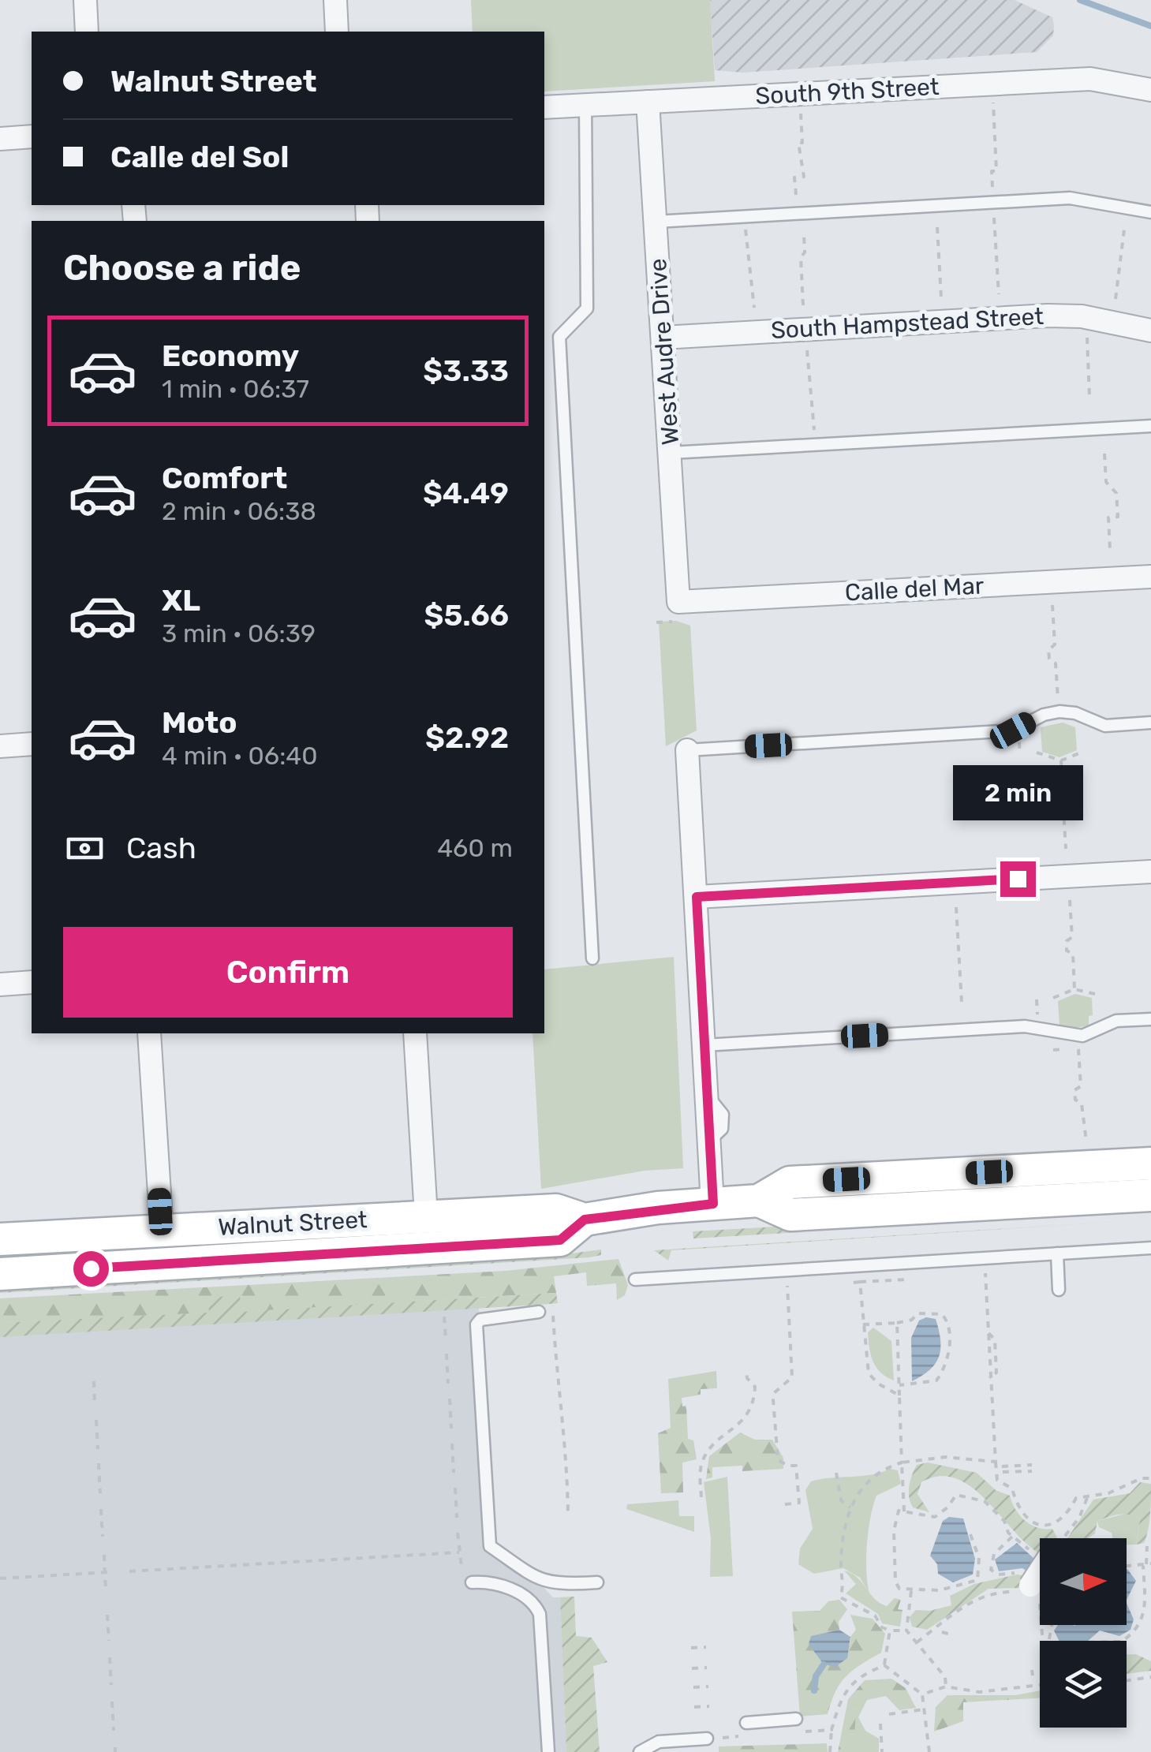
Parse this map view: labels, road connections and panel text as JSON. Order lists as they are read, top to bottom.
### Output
{
  "streets": {
    "street": [
      "South 9th Street",
      "South Hampstead Street",
      "West Audre Drive",
      "Calle del Mar",
      "Walnut Street"
    ]
  },
  "crossings": [
    ["South 9th Street", "West Audre Drive"],
    ["South Hampstead Street", "West Audre Drive"],
    ["West Audre Drive", "Calle del Mar"]
  ],
  "north": "right",
  "page": {
    "banner": ["Walnut Street", "Calle del Sol"],
    "heading": "Choose a ride",
    "list": [
      {
        "name": "Economy",
        "note": "1 min · 06:37",
        "value": "$3.33"
      },
      {
        "name": "Comfort",
        "note": "2 min · 06:38",
        "value": "$4.49"
      },
      {
        "name": "XL",
        "note": "3 min · 06:39",
        "value": "$5.66"
      },
      {
        "name": "Moto",
        "note": "4 min · 06:40",
        "value": "$2.92"
      }
    ],
    "bubble": "2 min",
    "pay": ["Cash", "460 m"],
    "buttons": "Confirm"
  }
}
